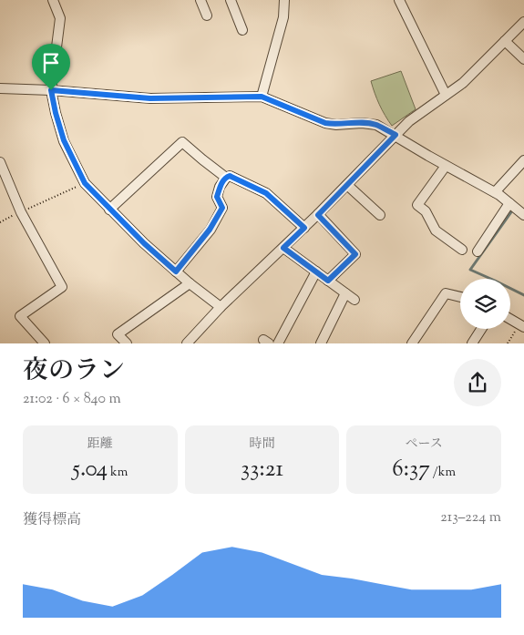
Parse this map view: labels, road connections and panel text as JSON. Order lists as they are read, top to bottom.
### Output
{
  "page": {
    "heading": ["夜のラン", "21:02 · 6 × 840 m"],
    "stats": [
      ["距離", "5.04 km"],
      ["時間", "33:21"],
      ["ペース", "6:37 /km"]
    ],
    "chart": ["獲得標高", "213–224 m"]
  }
}
